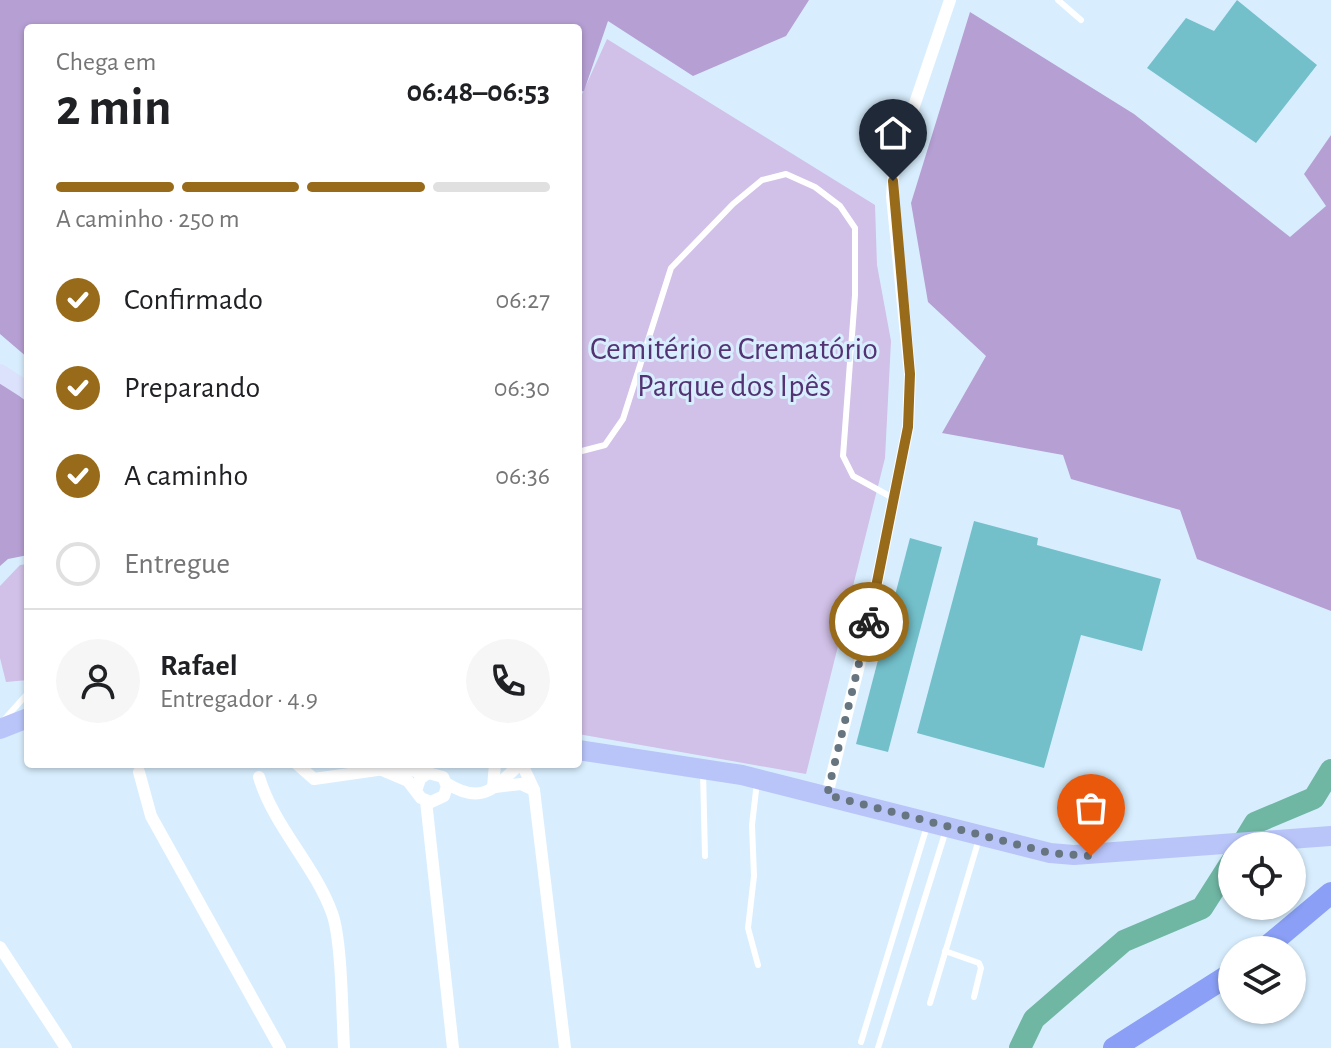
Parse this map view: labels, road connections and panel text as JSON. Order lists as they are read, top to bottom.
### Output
{
  "parks": ["Cemitério e Crematório Parque dos Ipês"],
  "page": {
    "heading": ["2 min", "Chega em", "06:48–06:53"],
    "panel": ["Rafael", "Entregador · 4.9"],
    "bar": "A caminho · 250 m",
    "list": [
      ["Confirmado", "06:27"],
      ["Preparando", "06:30"],
      ["A caminho", "06:36"],
      "Entregue"
    ]
  }
}
